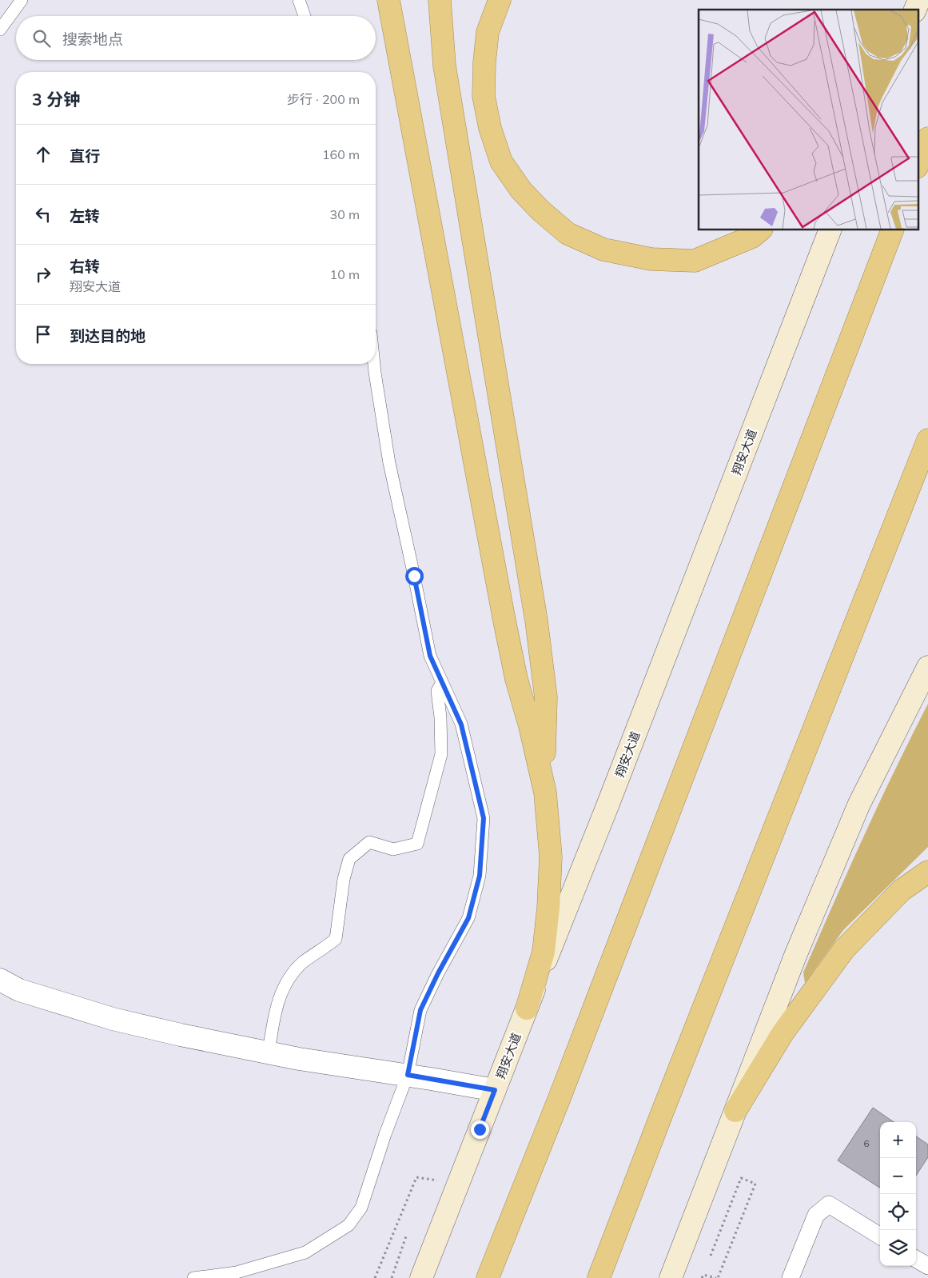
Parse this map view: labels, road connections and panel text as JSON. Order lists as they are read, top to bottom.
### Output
{
  "streets": {
    "main road": ["翔安大道"]
  },
  "house_numbers": ["6"],
  "page": {
    "search": "搜索地点",
    "heading": ["3 分钟", "步行 · 200 m"],
    "list": [
      ["直行", "160 m"],
      ["左转", "30 m"],
      ["右转", "翔安大道", "10 m"],
      "到达目的地"
    ],
    "map_buttons": ["+", "−"]
  }
}
